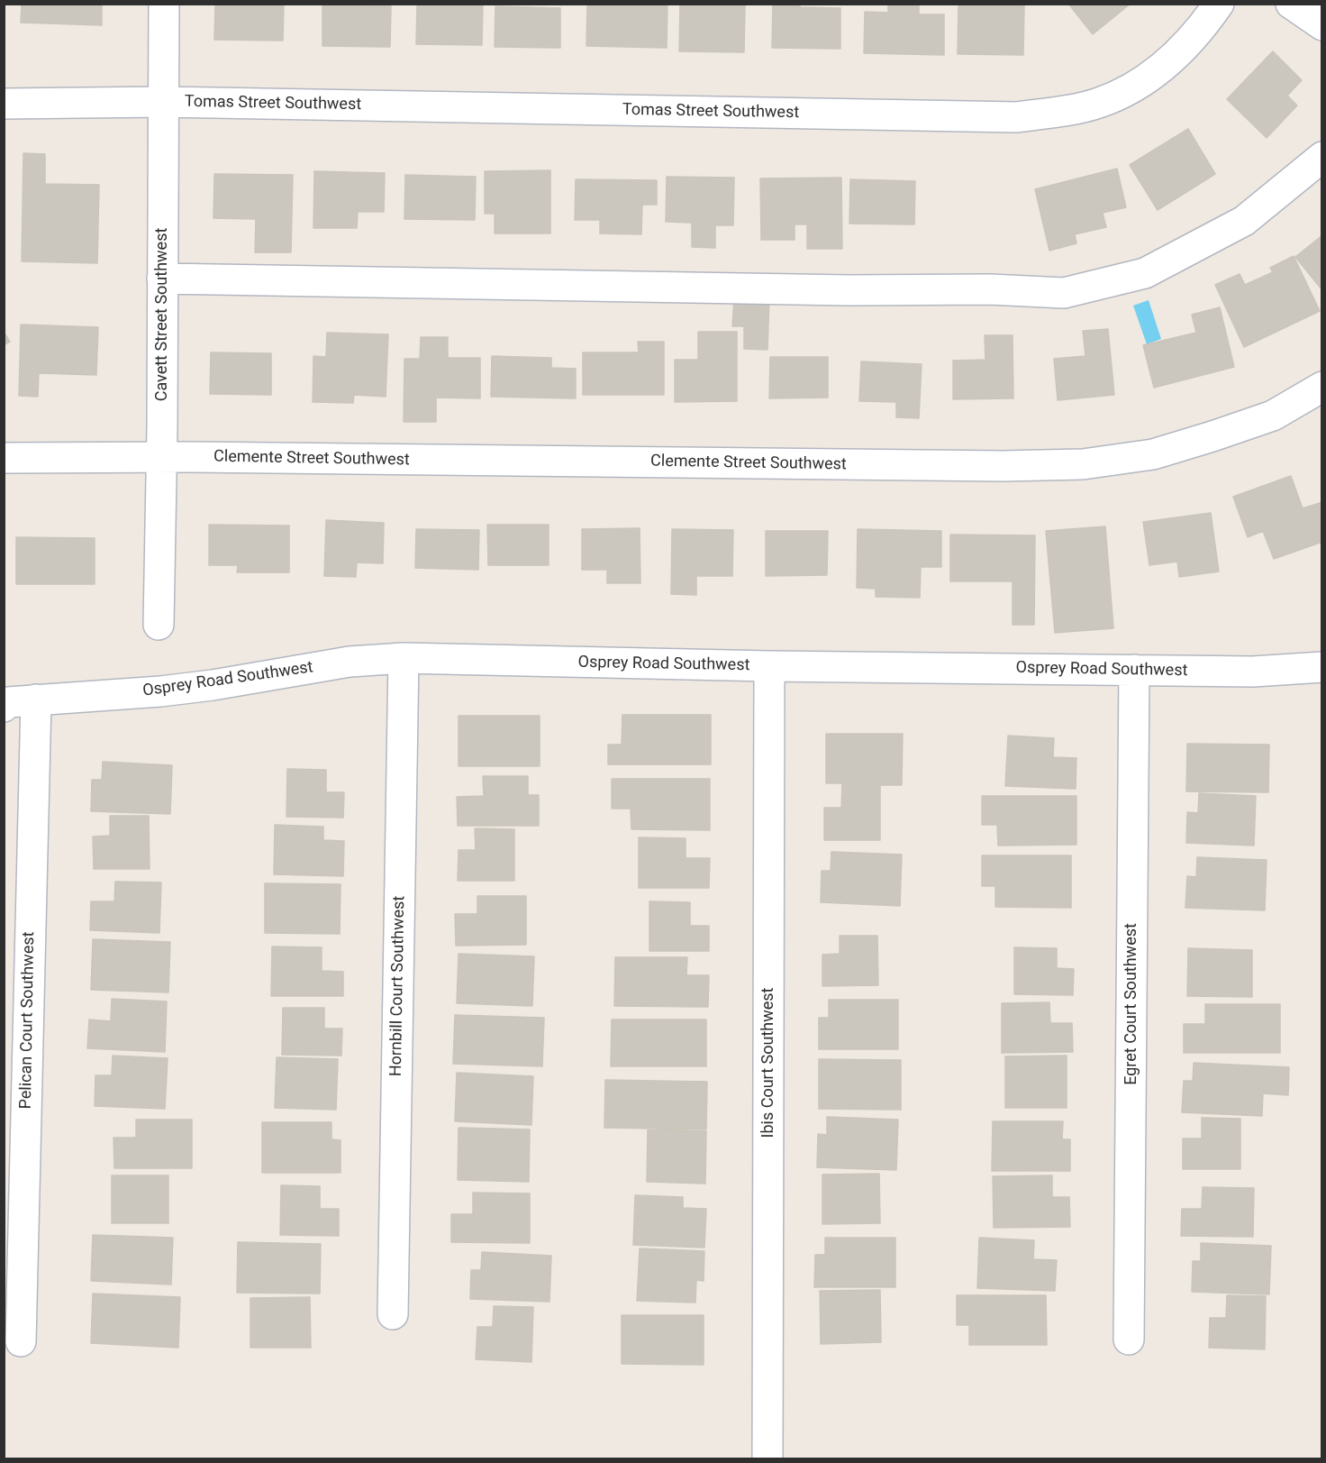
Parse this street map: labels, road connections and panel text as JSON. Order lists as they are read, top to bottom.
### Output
{
  "streets": {
    "street": [
      "Tomas Street Southwest",
      "Cavett Street Southwest",
      "Clemente Street Southwest",
      "Osprey Road Southwest",
      "Hornbill Court Southwest",
      "Egret Court Southwest",
      "Pelican Court Southwest",
      "Ibis Court Southwest"
    ]
  },
  "crossings": [
    ["Tomas Street Southwest", "Cavett Street Southwest"],
    ["Cavett Street Southwest", "Clemente Street Southwest"],
    ["Osprey Road Southwest", "Hornbill Court Southwest"],
    ["Osprey Road Southwest", "Egret Court Southwest"],
    ["Osprey Road Southwest", "Pelican Court Southwest"],
    ["Osprey Road Southwest", "Ibis Court Southwest"]
  ]
}
